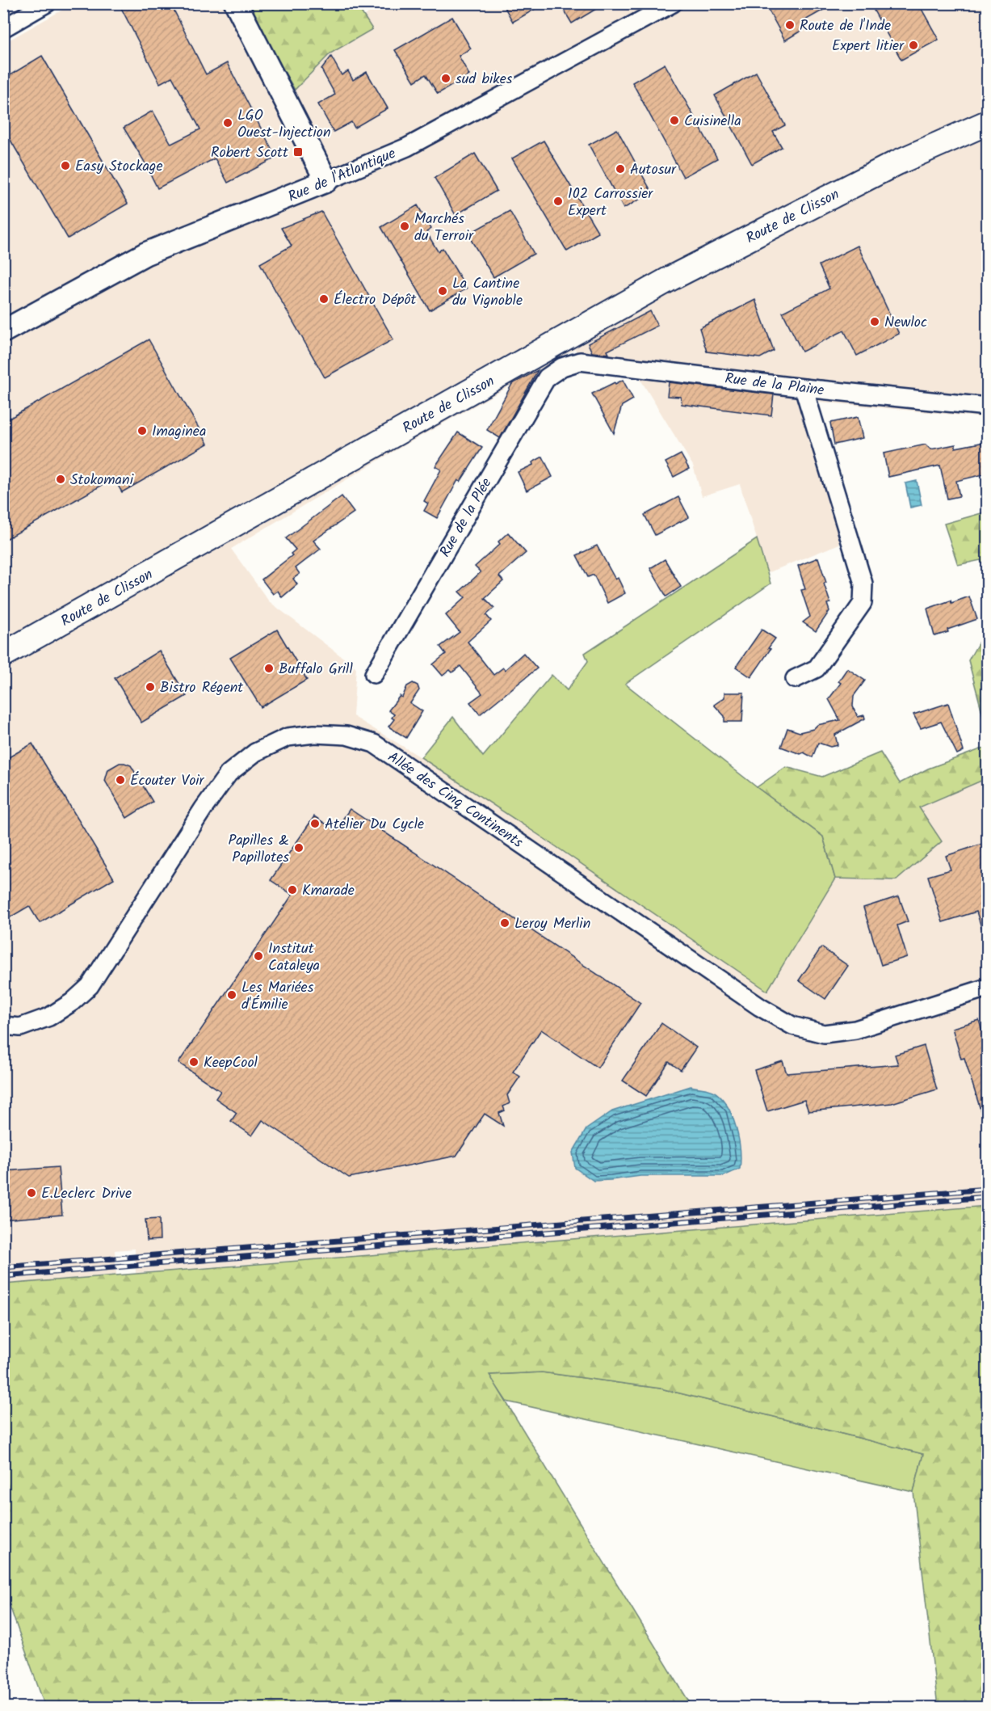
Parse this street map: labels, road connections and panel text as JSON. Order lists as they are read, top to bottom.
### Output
{
  "streets": {
    "main road": ["Route de Clisson"],
    "street": [
      "Rue de l'Atlantique",
      "Rue de la Plaine",
      "Rue de la Plée",
      "Allée des Cinq Continents"
    ]
  },
  "crossings": [
    ["Rue de la Plaine", "Rue de la Plée"]
  ],
  "places": {
    "other": [
      "Route de l'Inde",
      "Expert litier",
      "sud bikes",
      "Cuisinella",
      "LGO Ouest-Injection",
      "Easy Stockage",
      "Autosur",
      "102 Carrossier Expert",
      "Marchés du Terroir",
      "La Cantine du Vignoble",
      "Électro Dépôt",
      "Newloc",
      "Imaginea",
      "Stokomani",
      "Buffalo Grill",
      "Bistro Régent",
      "Écouter Voir",
      "Atelier Du Cycle",
      "Papilles & Papillotes",
      "Kmarade",
      "Leroy Merlin",
      "Institut Cataleya",
      "Les Mariées d'Émilie",
      "KeepCool",
      "E.Leclerc Drive"
    ],
    "transit": ["Robert Scott"]
  }
}
